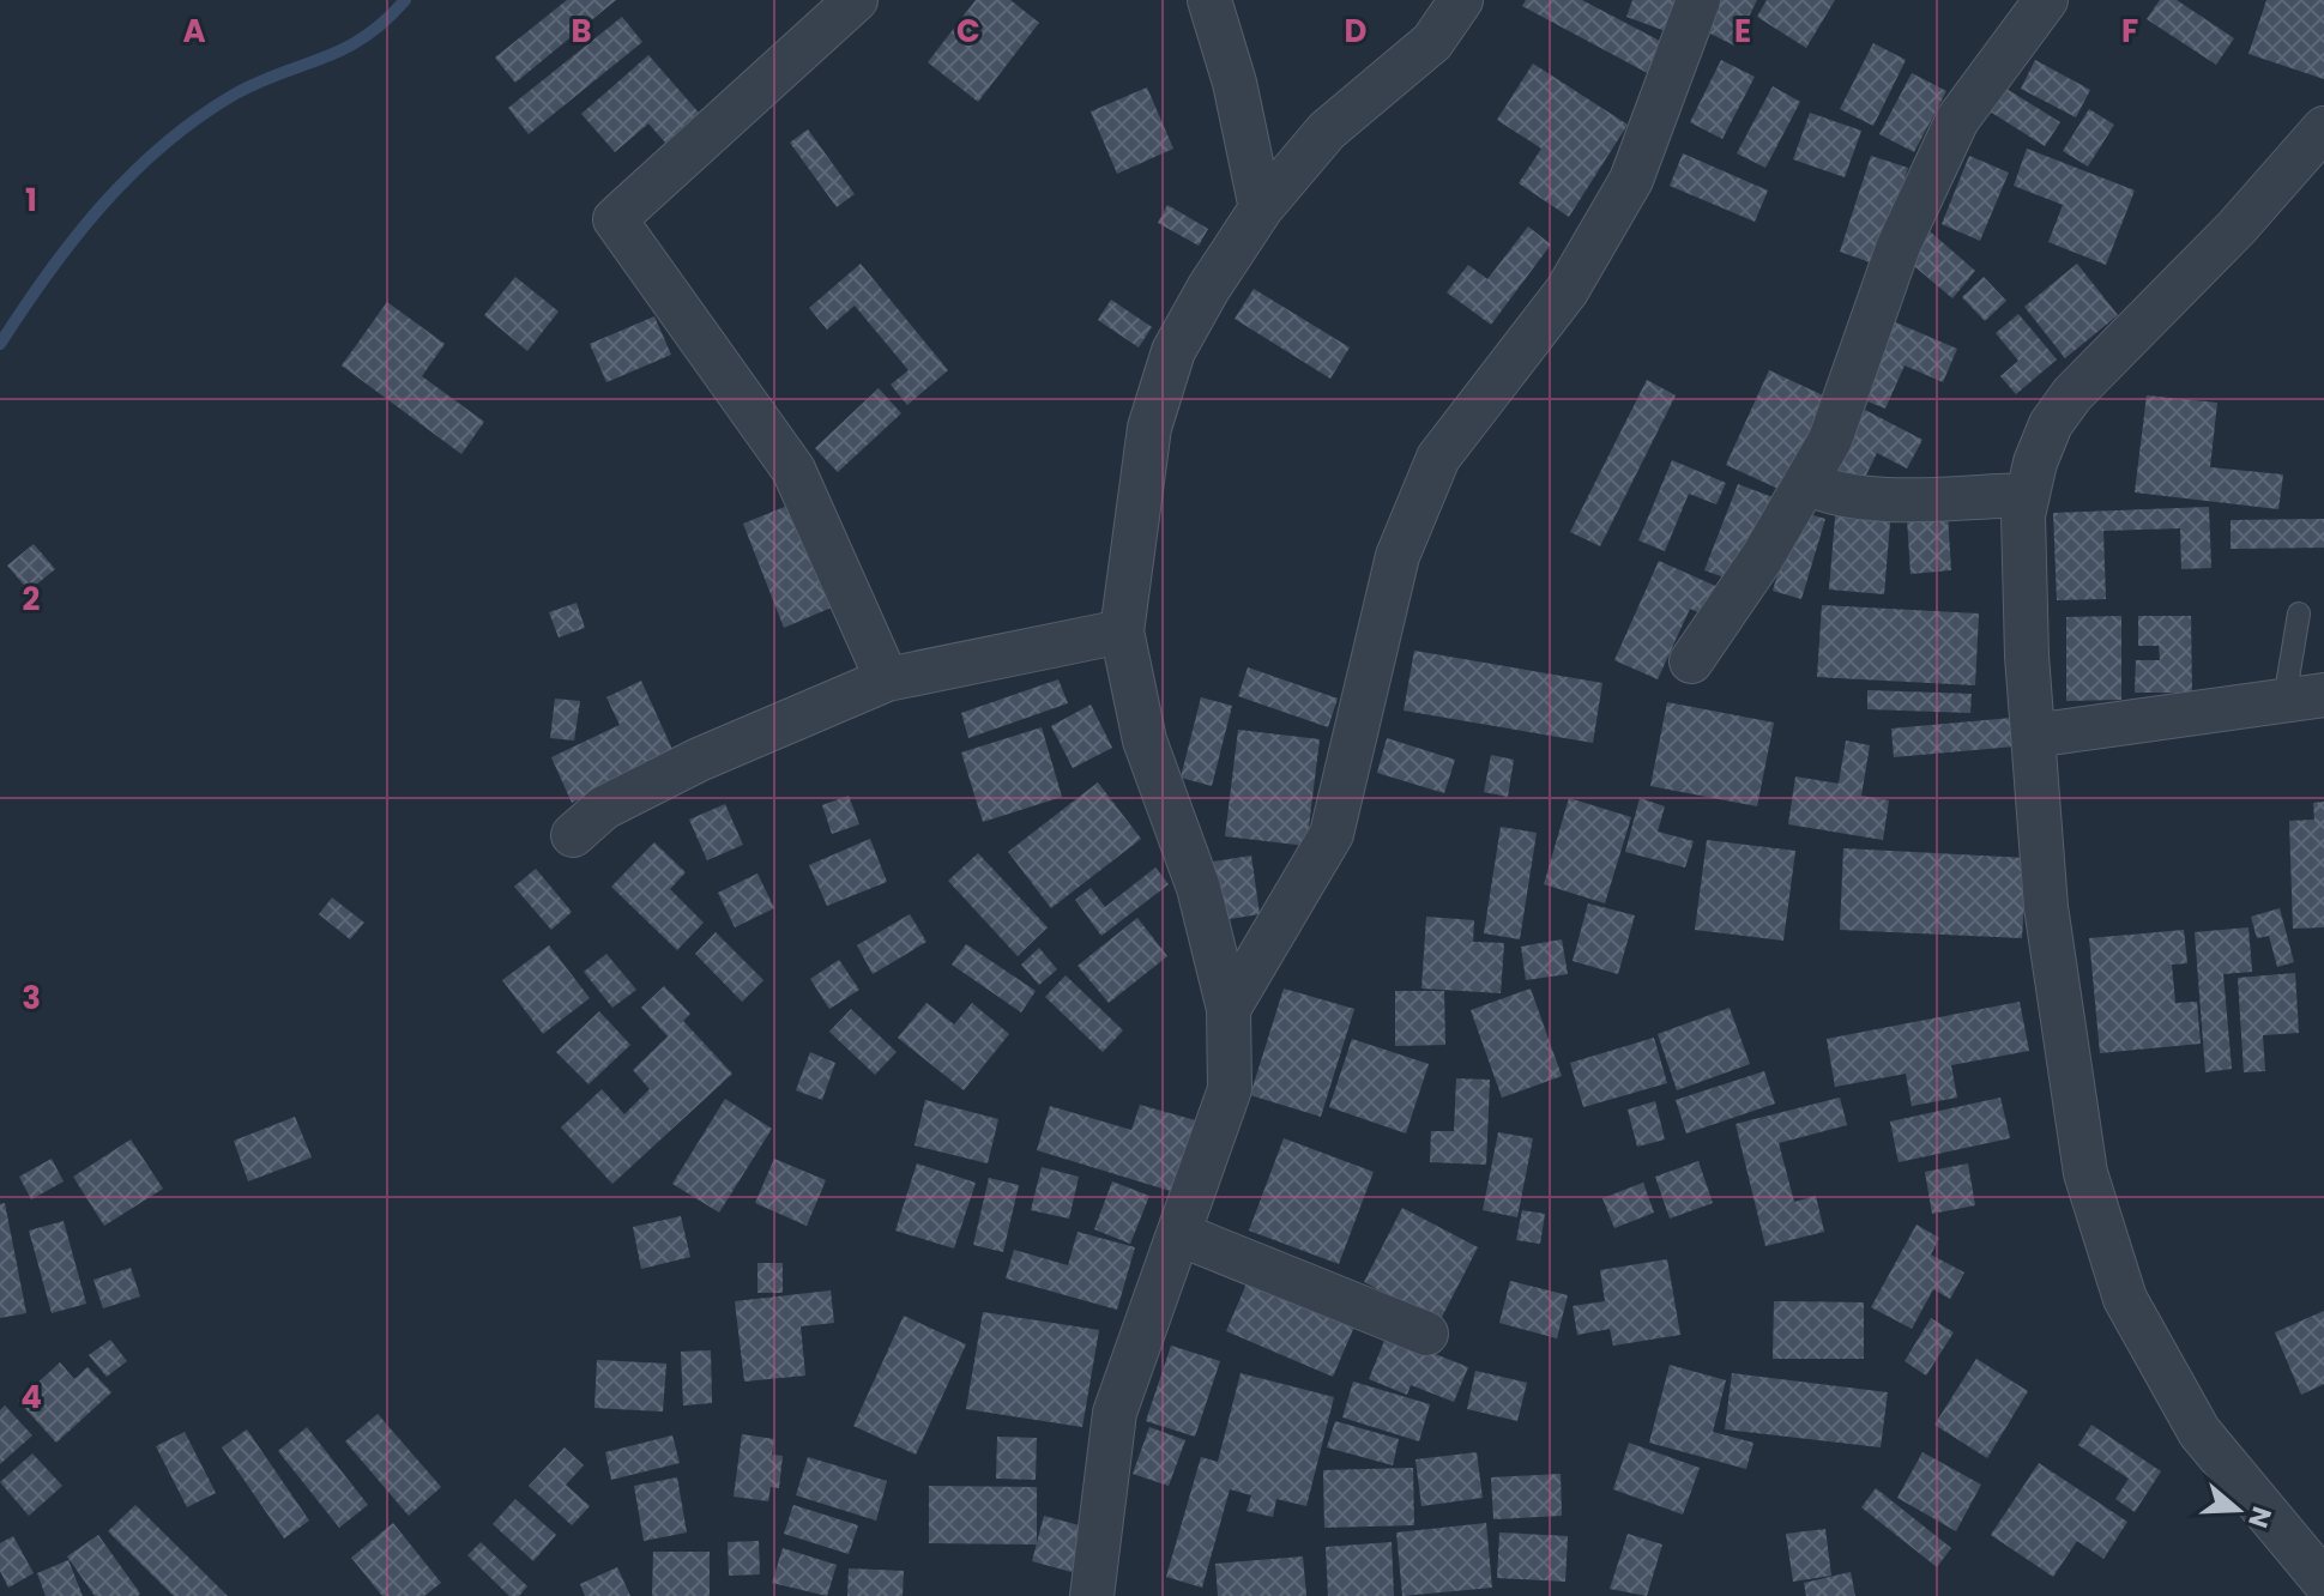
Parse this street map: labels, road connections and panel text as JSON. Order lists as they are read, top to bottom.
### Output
{
  "north": "right",
  "grid": {
    "columns": [
      "A",
      "B",
      "C",
      "D",
      "E",
      "F"
    ],
    "rows": [
      "1",
      "2",
      "3",
      "4"
    ]
  }
}
